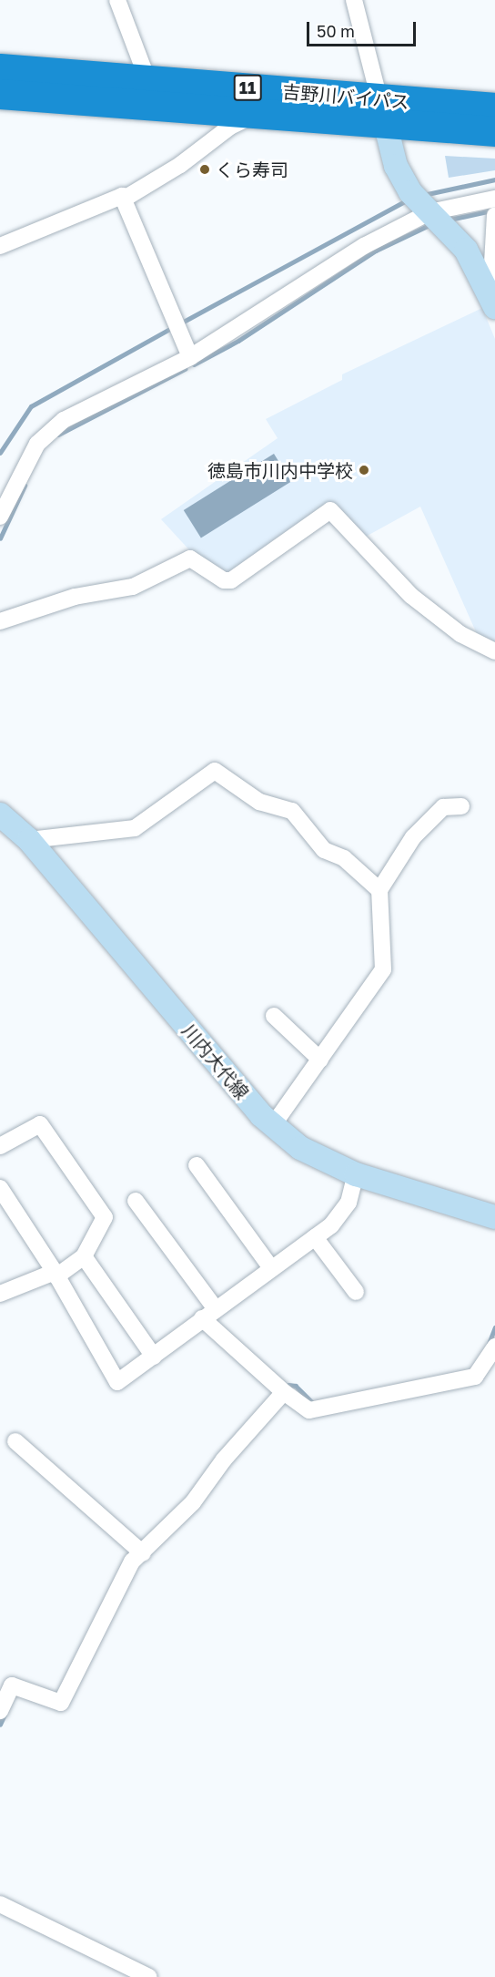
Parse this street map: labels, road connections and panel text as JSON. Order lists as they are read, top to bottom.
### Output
{
  "streets": {
    "highway": ["11", "吉野川バイパス"],
    "main road": ["川内大代線"]
  },
  "places": ["くら寿司", "徳島市川内中学校"],
  "scale_bar": "50 m"
}
